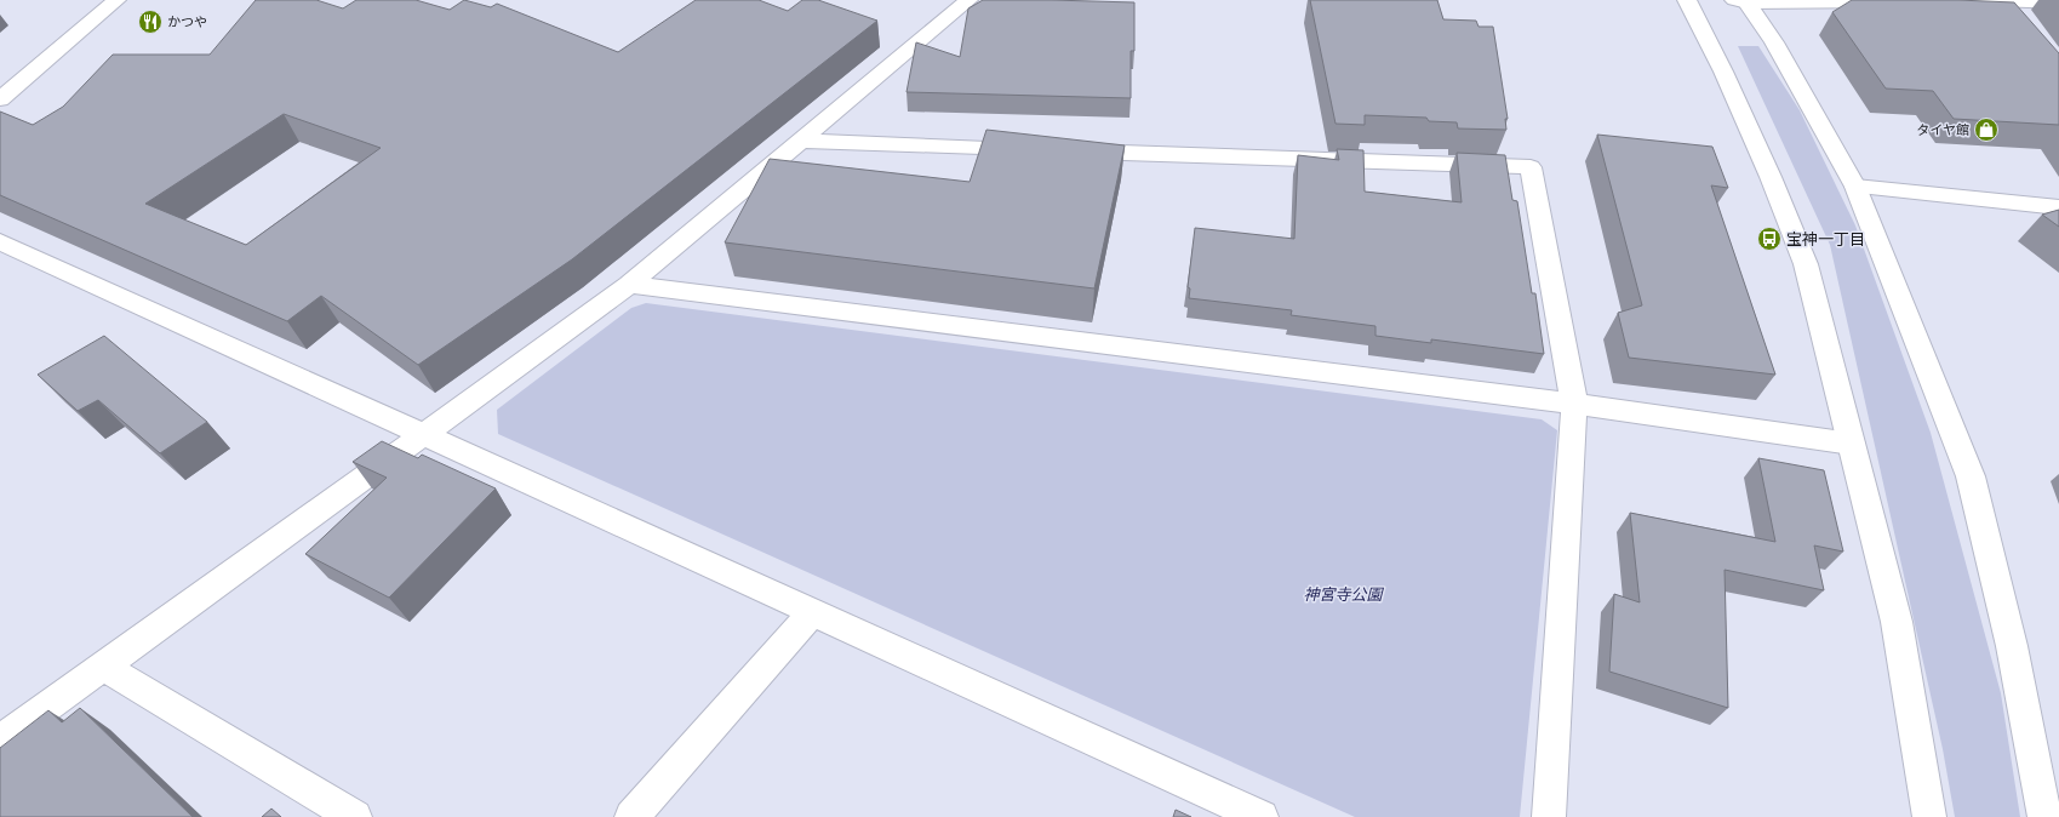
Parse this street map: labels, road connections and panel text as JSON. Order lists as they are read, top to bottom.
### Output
{
  "parks": ["神宮寺公園"],
  "places": {
    "restaurant": ["かつや"],
    "shop": ["タイヤ館"],
    "bus stop": ["宝神一丁目"]
  }
}
